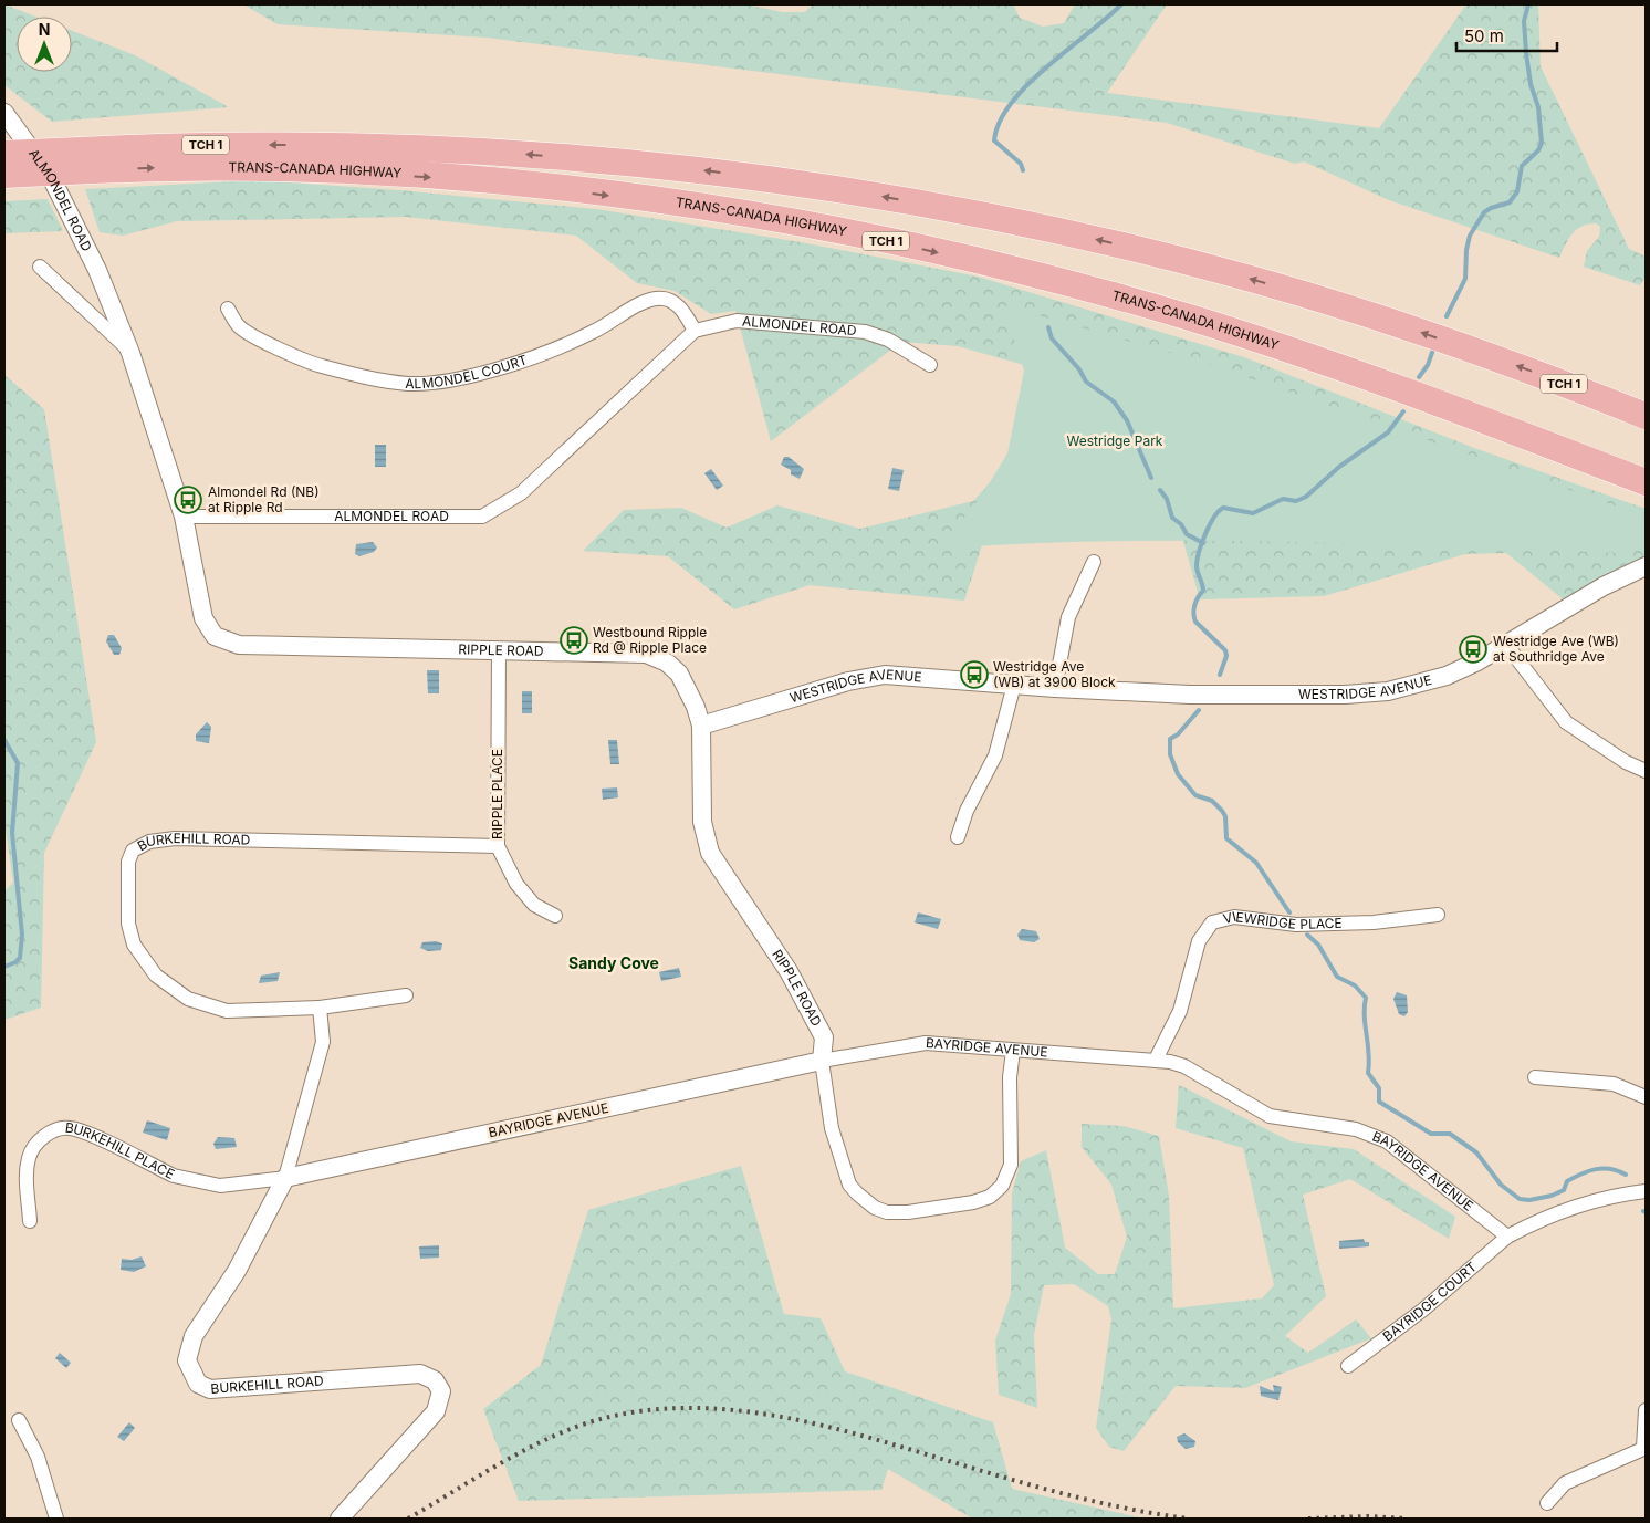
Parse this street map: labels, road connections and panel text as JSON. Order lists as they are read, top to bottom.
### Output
{
  "streets": {
    "highway": ["TCH 1", "TRANS-CANADA HIGHWAY"],
    "street": [
      "ALMONDEL ROAD",
      "ALMONDEL COURT",
      "RIPPLE ROAD",
      "WESTRIDGE AVENUE",
      "RIPPLE PLACE",
      "BURKEHILL ROAD",
      "VIEWRIDGE PLACE",
      "BAYRIDGE AVENUE",
      "BURKEHILL PLACE",
      "BAYRIDGE COURT"
    ]
  },
  "crossings": [
    ["ALMONDEL ROAD", "ALMONDEL COURT"],
    ["ALMONDEL ROAD", "RIPPLE ROAD"],
    ["RIPPLE ROAD", "WESTRIDGE AVENUE"],
    ["RIPPLE ROAD", "RIPPLE PLACE"],
    ["RIPPLE ROAD", "BAYRIDGE AVENUE"],
    ["RIPPLE PLACE", "BURKEHILL ROAD"],
    ["BURKEHILL ROAD", "BAYRIDGE AVENUE"],
    ["BURKEHILL ROAD", "BURKEHILL PLACE"],
    ["VIEWRIDGE PLACE", "BAYRIDGE AVENUE"],
    ["BAYRIDGE AVENUE", "BURKEHILL PLACE"],
    ["BAYRIDGE AVENUE", "BAYRIDGE COURT"]
  ],
  "districts": ["Sandy Cove"],
  "parks": ["Westridge Park"],
  "places": {
    "bus stop": [
      "Almondel Rd (NB) at Ripple Rd",
      "Westbound Ripple Rd @ Ripple Place",
      "Westridge Ave (WB) at Southridge Ave",
      "Westridge Ave (WB) at 3900 Block"
    ]
  },
  "scale_bar": "50 m",
  "north": "top"
}
